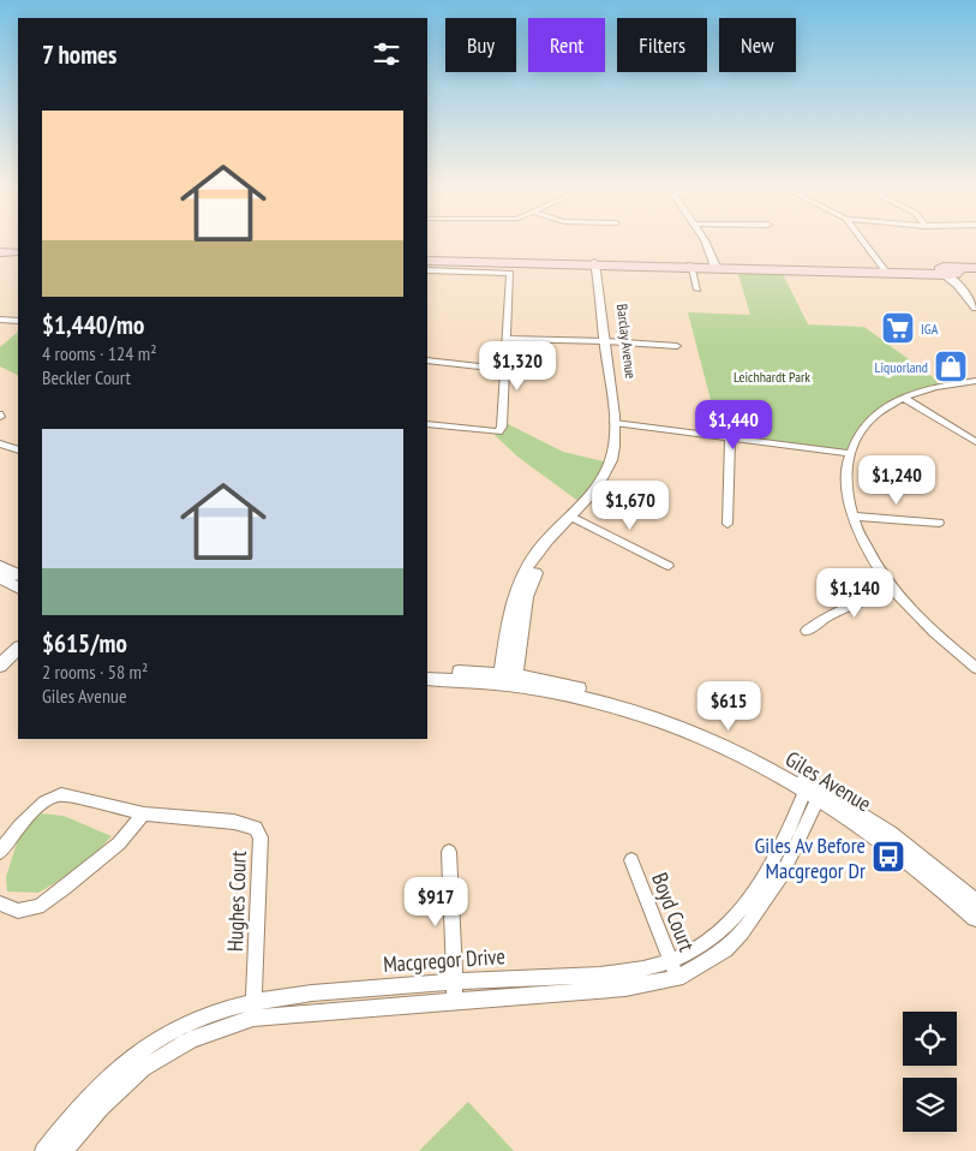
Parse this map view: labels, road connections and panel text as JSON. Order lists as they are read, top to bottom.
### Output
{
  "streets": {
    "street": [
      "Barclay Avenue",
      "Giles Avenue",
      "Hughes Court",
      "Boyd Court",
      "Macgregor Drive"
    ]
  },
  "crossings": [
    ["Barclay Avenue", "Giles Avenue"],
    ["Giles Avenue", "Macgregor Drive"],
    ["Hughes Court", "Macgregor Drive"],
    ["Boyd Court", "Macgregor Drive"]
  ],
  "parks": ["Leichhardt Park"],
  "places": {
    "supermarket": ["IGA"],
    "shop": ["Liquorland"],
    "bus stop": ["Giles Av Before Macgregor Dr"]
  },
  "page": {
    "chip": [
      "Buy",
      "Rent",
      "Filters",
      "New"
    ],
    "heading": "7 homes",
    "list": [
      {
        "name": "$1,440/mo",
        "note": "4 rooms · 124 m² · Beckler Court"
      },
      {
        "name": "$615/mo",
        "note": "2 rooms · 58 m² · Giles Avenue"
      }
    ],
    "price": [
      "$1,320",
      "$1,440",
      "$1,240",
      "$1,670",
      "$1,140",
      "$615",
      "$917"
    ]
  }
}
